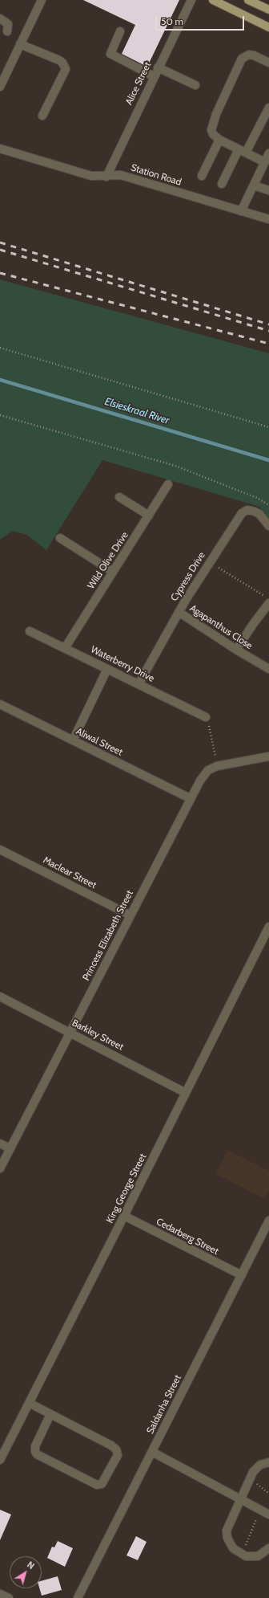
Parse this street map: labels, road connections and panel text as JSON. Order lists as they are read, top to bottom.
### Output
{
  "streets": {
    "street": [
      "Alice Street",
      "Station Road",
      "Wild Olive Drive",
      "Cypress Drive",
      "Agapanthus Close",
      "Waterberry Drive",
      "Aliwal Street",
      "Maclear Street",
      "Princess Elizabeth Street",
      "Barkley Street",
      "King George Street",
      "Cedarberg Street",
      "Saldanha Street"
    ]
  },
  "crossings": [
    ["Alice Street", "Station Road"],
    ["Wild Olive Drive", "Waterberry Drive"],
    ["Cypress Drive", "Agapanthus Close"],
    ["Cypress Drive", "Waterberry Drive"],
    ["Aliwal Street", "Princess Elizabeth Street"],
    ["Maclear Street", "Princess Elizabeth Street"],
    ["Princess Elizabeth Street", "Barkley Street"],
    ["Barkley Street", "King George Street"],
    ["King George Street", "Cedarberg Street"],
    ["Cedarberg Street", "Saldanha Street"]
  ],
  "water": ["Elsieskraal River"],
  "scale_bar": "50 m",
  "north": "top right"
}
